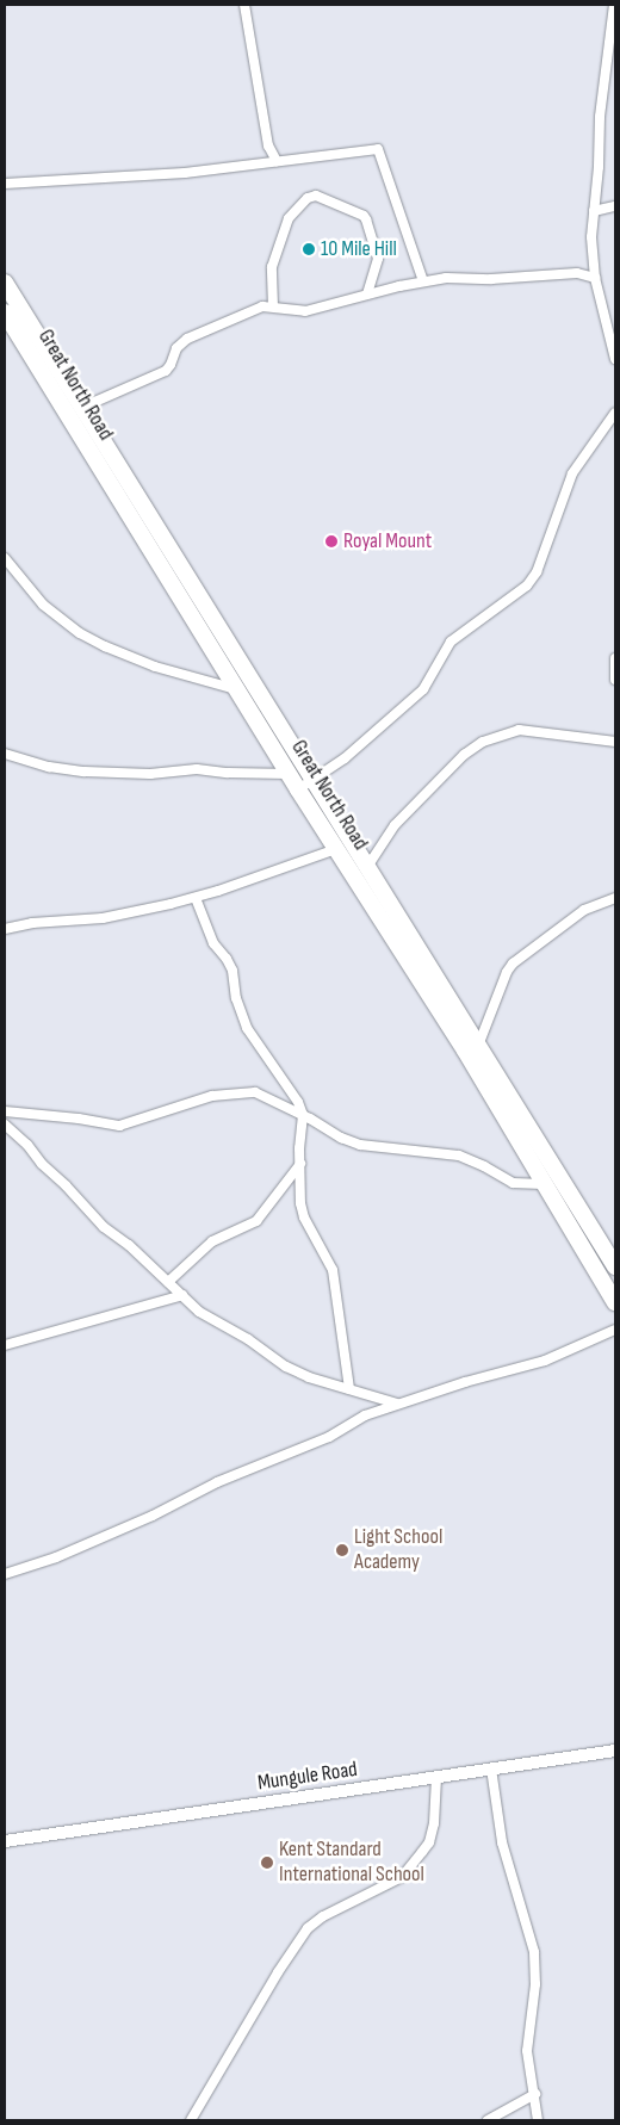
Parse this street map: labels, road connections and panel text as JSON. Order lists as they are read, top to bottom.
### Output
{
  "streets": {
    "highway": ["Great North Road"],
    "street": ["Mungule Road"]
  },
  "places": [
    "10 Mile Hill",
    "Royal Mount",
    "Light School Academy",
    "Kent Standard International School"
  ]
}
